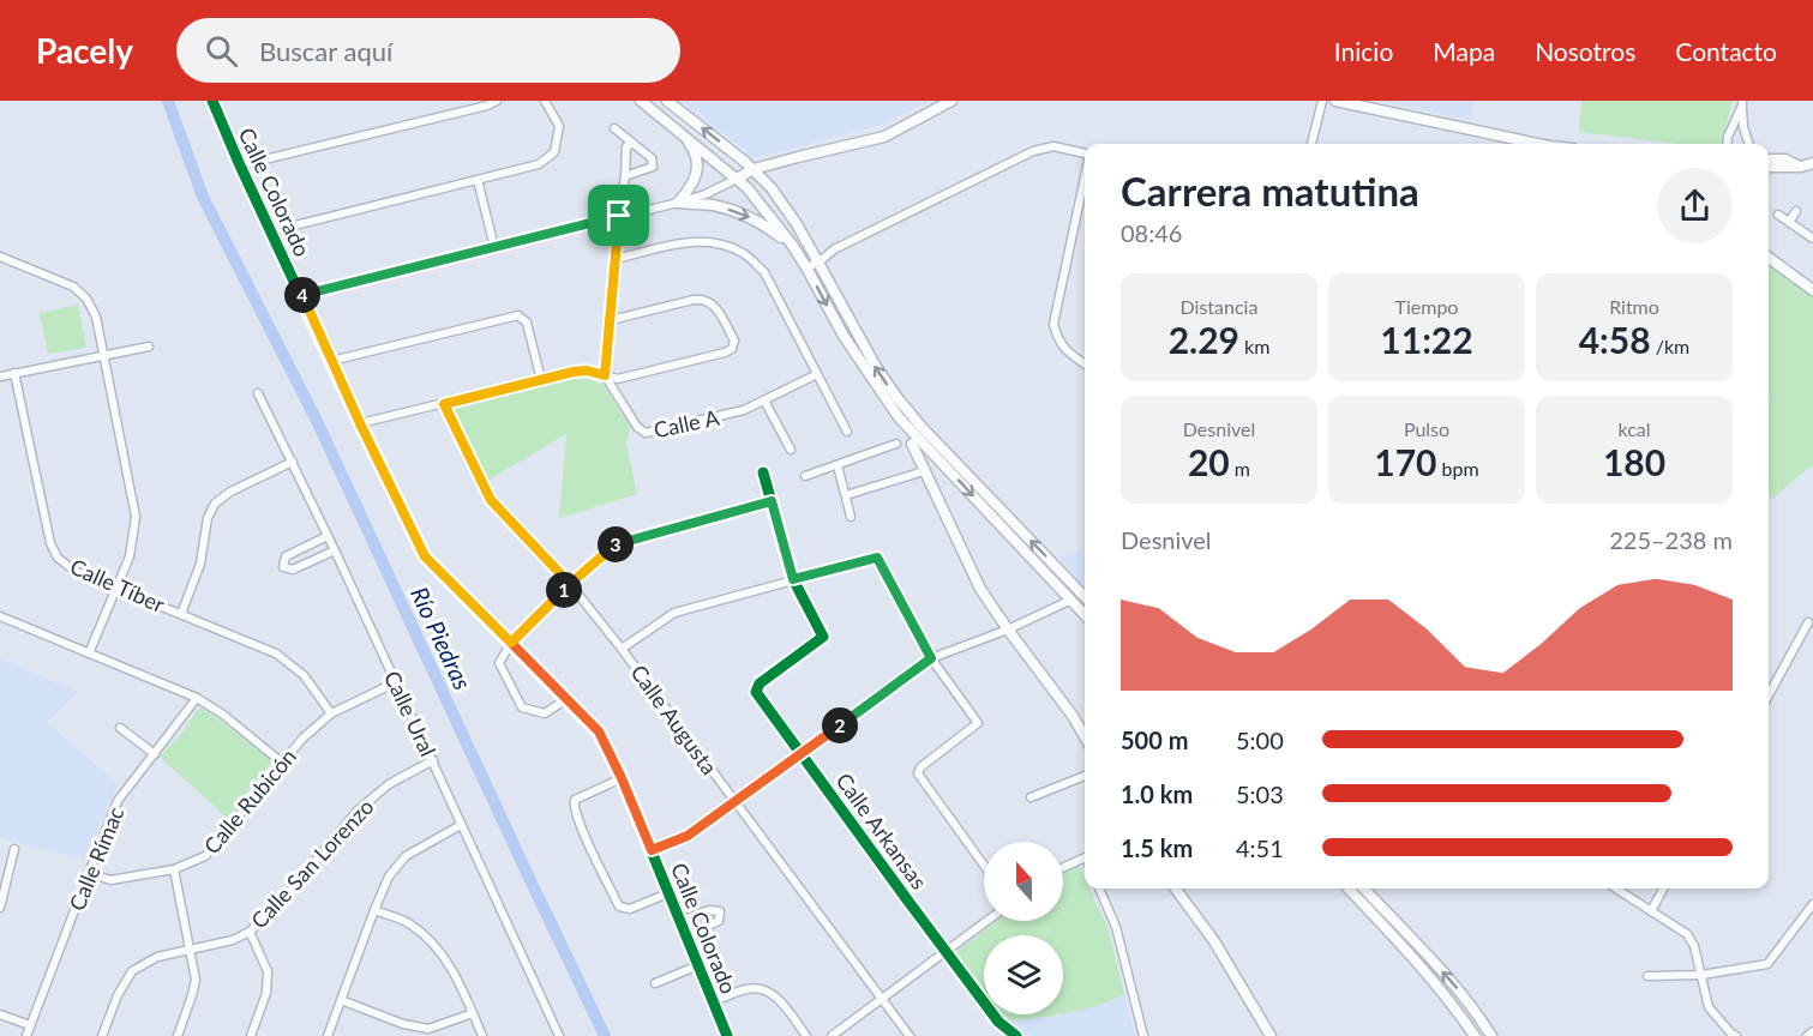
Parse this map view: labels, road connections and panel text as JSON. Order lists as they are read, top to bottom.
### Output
{
  "streets": {
    "street": [
      "Calle Colorado",
      "Calle A",
      "Calle Tíber",
      "Calle Ural",
      "Calle Augusta",
      "Calle Rubicón",
      "Calle Arkansas",
      "Calle Rímac",
      "Calle San Lorenzo"
    ]
  },
  "crossings": [
    ["Calle Tíber", "Calle Rubicón"],
    ["Calle Ural", "Calle Rubicón"],
    ["Calle Ural", "Calle San Lorenzo"],
    ["Calle Rubicón", "Calle Rímac"]
  ],
  "water": ["Río Piedras"],
  "north": "top",
  "page": {
    "header": "Pacely",
    "search": "Buscar aquí",
    "nav": [
      "Inicio",
      "Mapa",
      "Nosotros",
      "Contacto"
    ],
    "heading": ["Carrera matutina", "08:46"],
    "stats": [
      ["Distancia", "2.29 km"],
      ["Tiempo", "11:22"],
      ["Ritmo", "4:58 /km"],
      ["Desnivel", "20 m"],
      ["Pulso", "170 bpm"],
      ["kcal", "180"]
    ],
    "pins": [
      "4",
      "3",
      "1",
      "2"
    ],
    "chart": ["Desnivel", "225–238 m"],
    "list": [
      {
        "name": "500 m",
        "note": "5:00"
      },
      {
        "name": "1.0 km",
        "note": "5:03"
      },
      {
        "name": "1.5 km",
        "note": "4:51"
      }
    ]
  }
}
